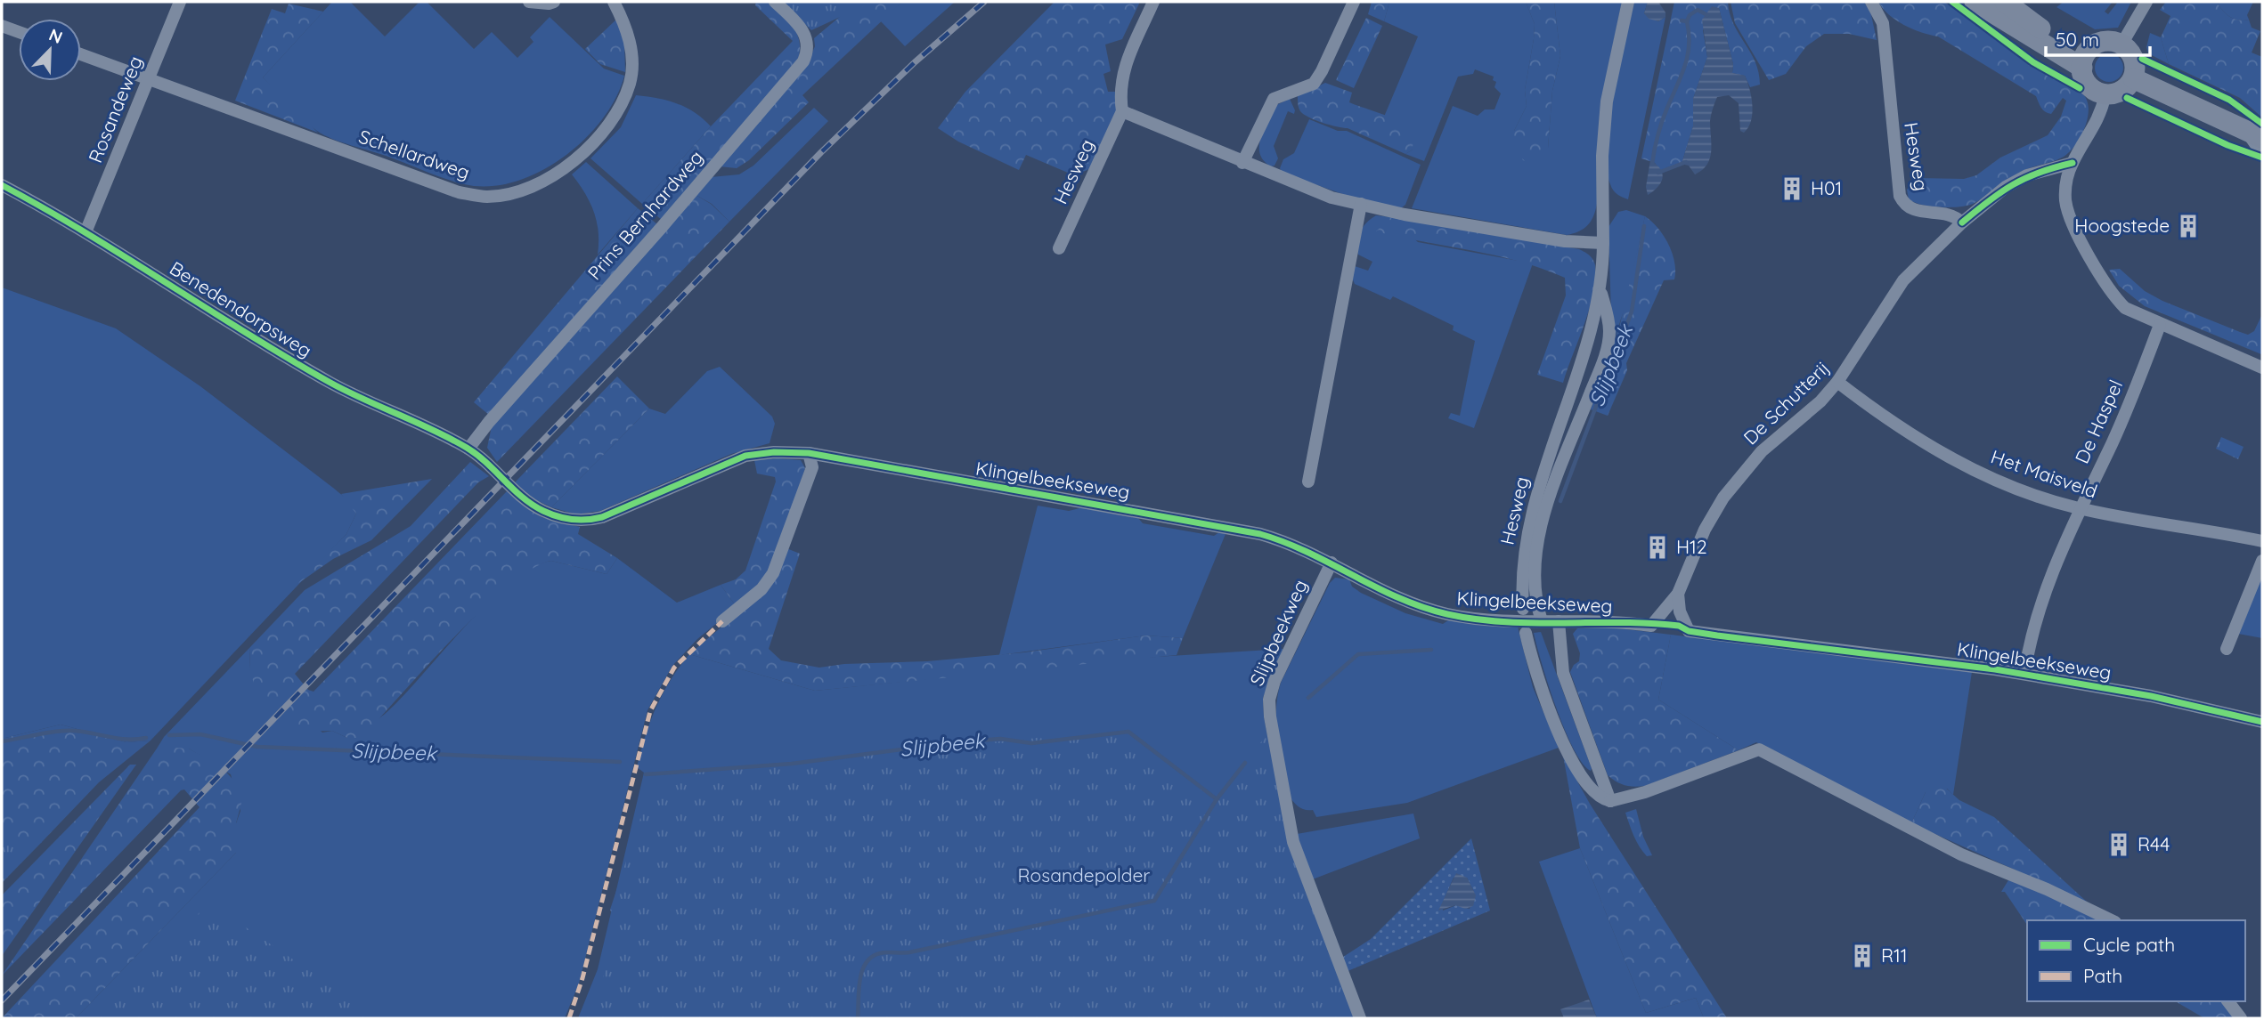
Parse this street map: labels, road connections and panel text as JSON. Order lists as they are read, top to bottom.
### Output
{
  "streets": {
    "street": [
      "Rosandeweg",
      "Schellardweg",
      "Hesweg",
      "Prins Bernhardweg",
      "Benedendorpsweg",
      "De Schutterij",
      "De Haspel",
      "Het Maisveld",
      "Klingelbeekseweg",
      "Slijpbeekweg"
    ]
  },
  "crossings": [
    ["Rosandeweg", "Schellardweg"],
    ["Rosandeweg", "Benedendorpsweg"],
    ["Hesweg", "De Schutterij"],
    ["Prins Bernhardweg", "Benedendorpsweg"],
    ["Prins Bernhardweg", "Klingelbeekseweg"],
    ["Benedendorpsweg", "Klingelbeekseweg"],
    ["De Schutterij", "Het Maisveld"],
    ["De Schutterij", "Klingelbeekseweg"],
    ["De Haspel", "Het Maisveld"],
    ["De Haspel", "Klingelbeekseweg"],
    ["Klingelbeekseweg", "Slijpbeekweg"]
  ],
  "water": ["Slijpbeek"],
  "parks": ["Rosandepolder"],
  "places": {
    "building": [
      "H01",
      "Hoogstede",
      "H12",
      "R44",
      "R11"
    ]
  },
  "legend": ["Cycle path", "Path"],
  "scale_bar": "50 m",
  "north": "top right"
}
